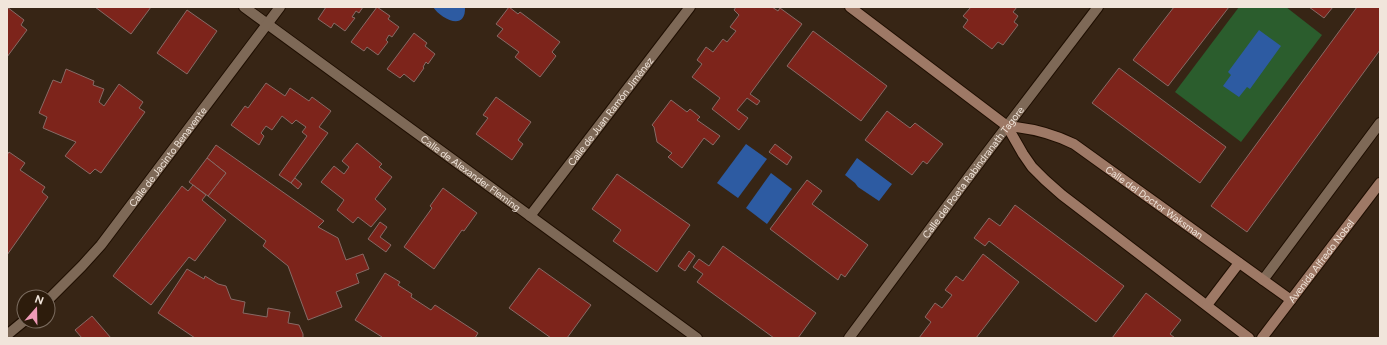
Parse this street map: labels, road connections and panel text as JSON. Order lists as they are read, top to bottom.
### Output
{
  "streets": {
    "main road": ["Calle del Doctor Waksman", "Avenida Alfredo Nobel"],
    "street": [
      "Calle de Juan Ramón Jiménez",
      "Calle de Jacinto Benavente",
      "Calle de Alexander Fleming",
      "Calle del Poeta Rabindranath Tagore"
    ]
  },
  "crossings": [
    ["Calle de Juan Ramón Jiménez", "Calle de Alexander Fleming"],
    ["Calle de Jacinto Benavente", "Calle de Alexander Fleming"],
    ["Calle del Poeta Rabindranath Tagore", "Calle del Doctor Waksman"],
    ["Calle del Doctor Waksman", "Avenida Alfredo Nobel"]
  ],
  "north": "top"
}
